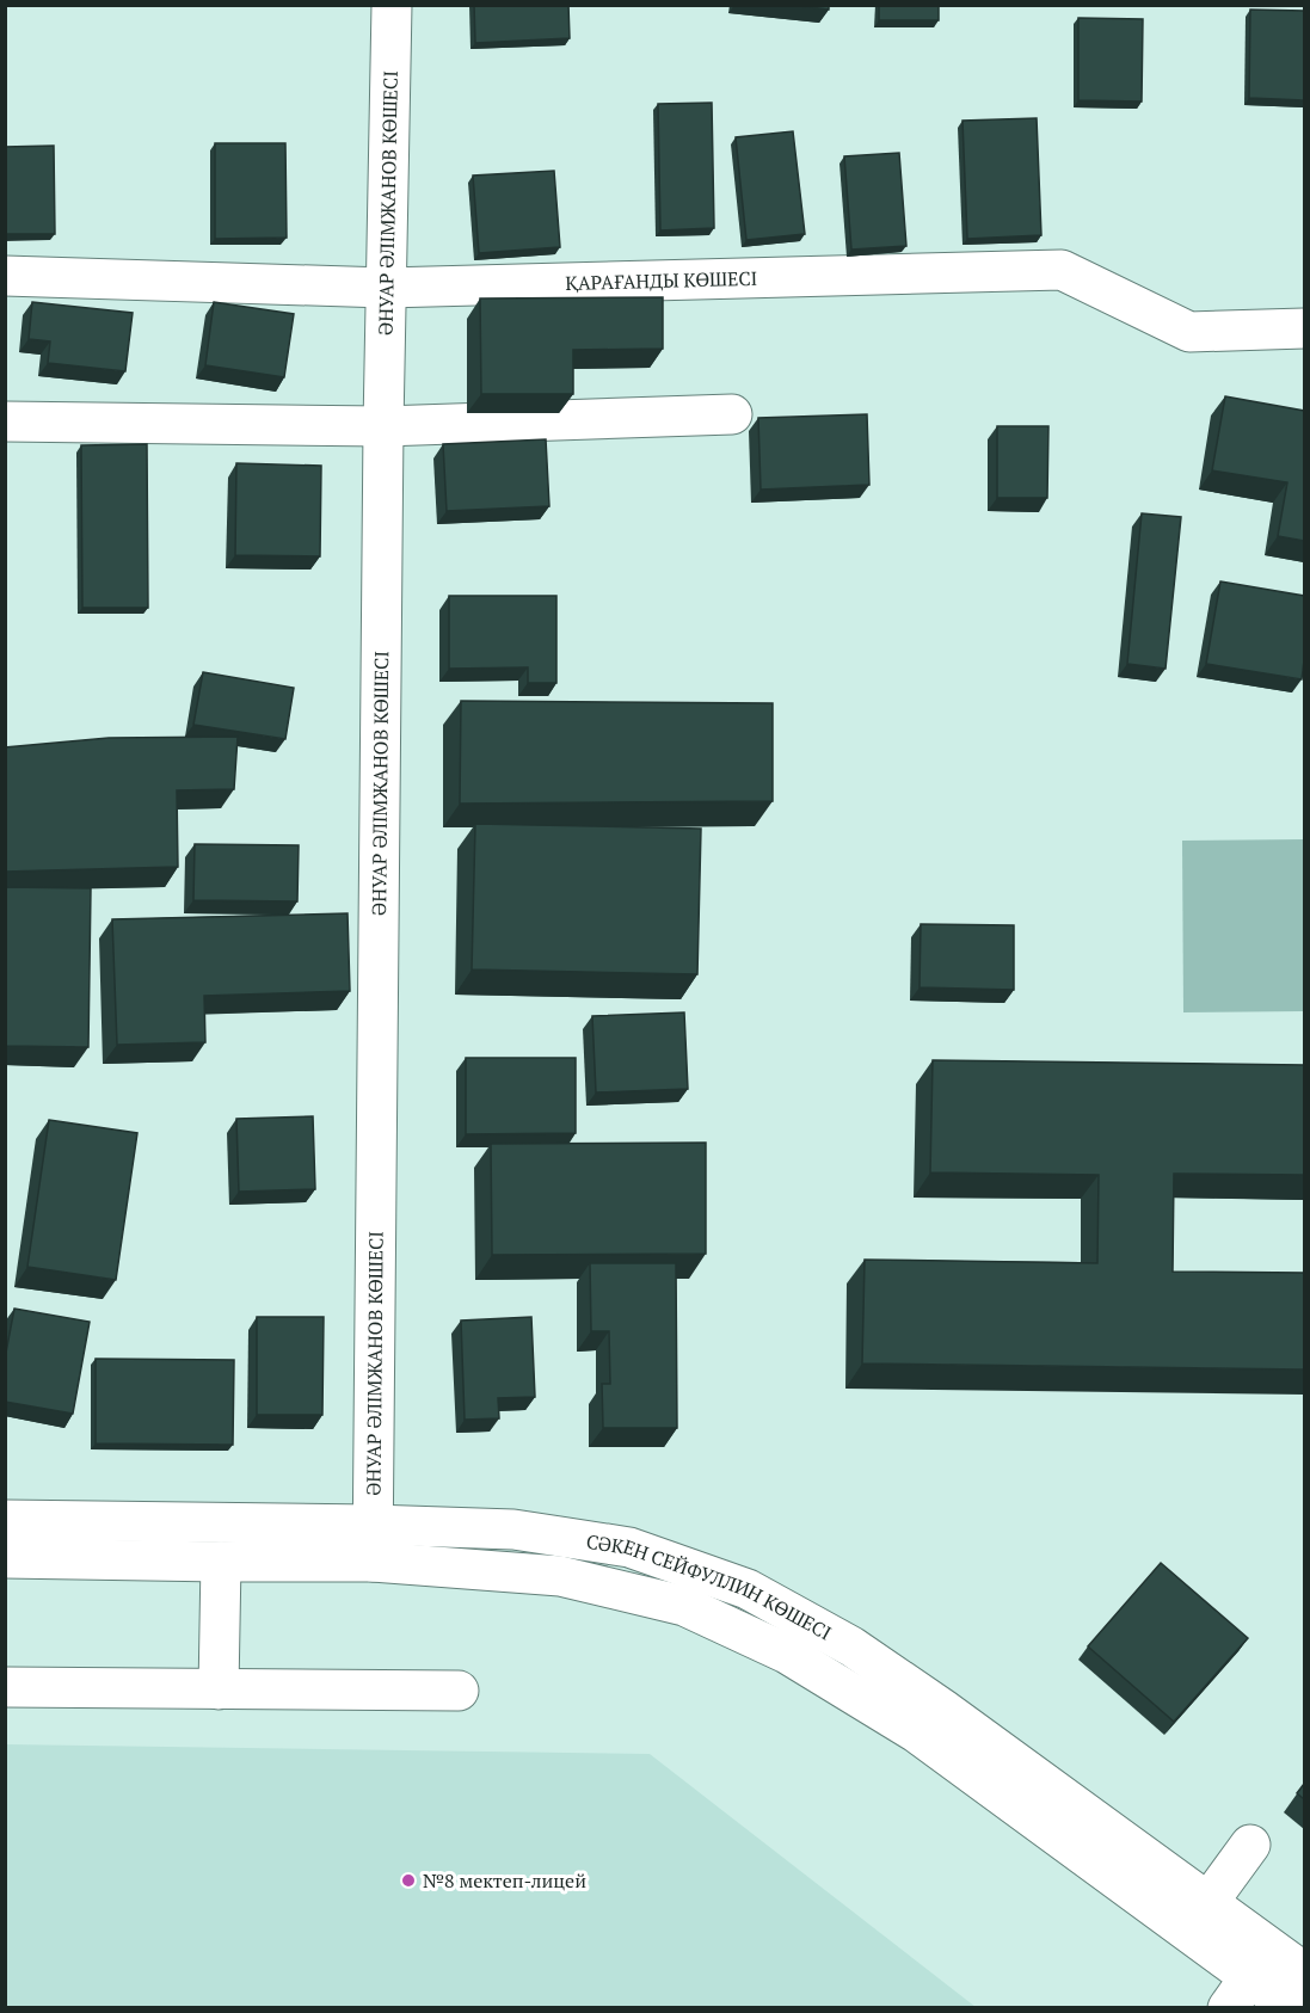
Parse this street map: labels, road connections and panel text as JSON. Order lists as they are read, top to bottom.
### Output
{
  "streets": {
    "street": ["ӘНУАР ӘЛІМЖАНОВ КӨШЕСІ", "ҚАРАҒАНДЫ КӨШЕСІ", "СӘКЕН СЕЙФУЛЛИН КӨШЕСІ"]
  },
  "crossings": [
    ["ӘНУАР ӘЛІМЖАНОВ КӨШЕСІ", "ҚАРАҒАНДЫ КӨШЕСІ"],
    ["ӘНУАР ӘЛІМЖАНОВ КӨШЕСІ", "СӘКЕН СЕЙФУЛЛИН КӨШЕСІ"]
  ],
  "places": ["№8 мектеп-лицей"]
}
